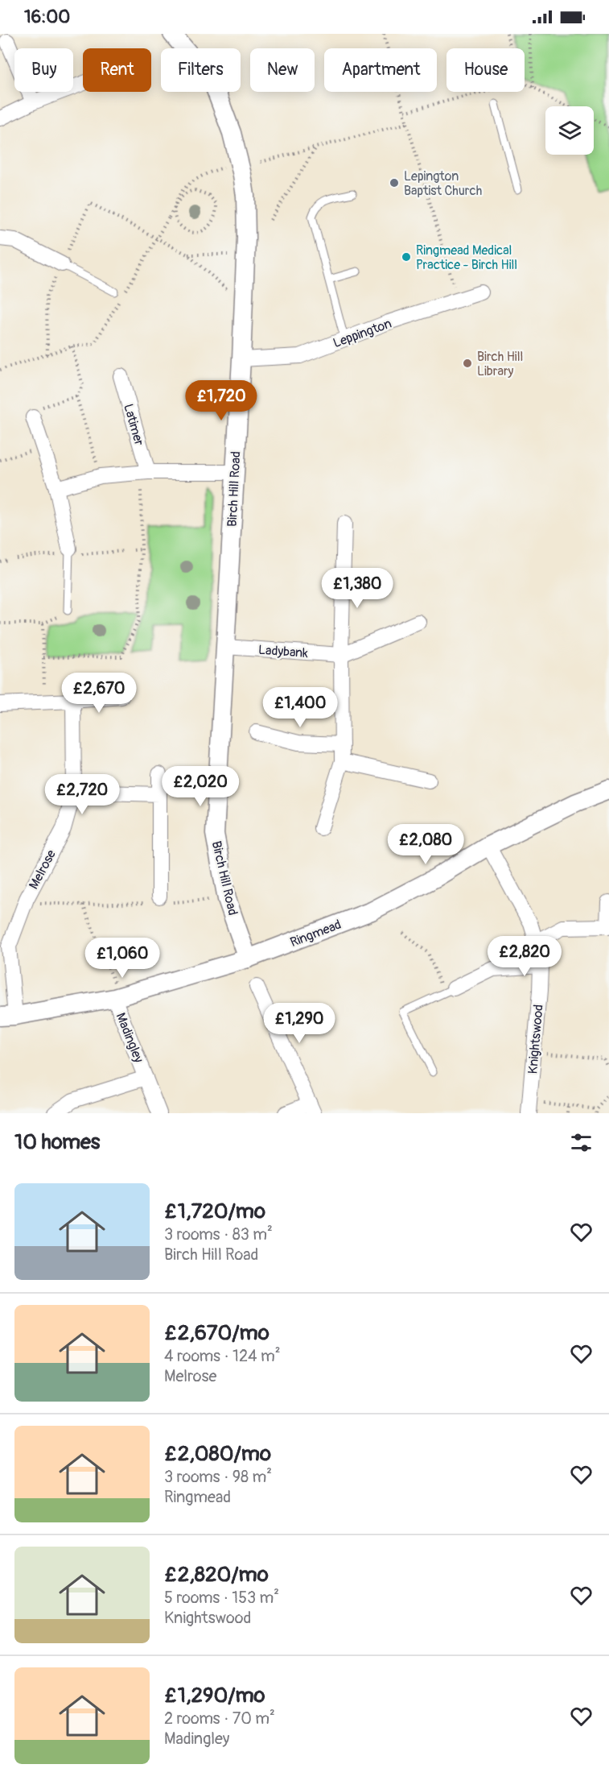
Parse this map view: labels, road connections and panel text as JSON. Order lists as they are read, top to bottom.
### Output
{
  "streets": {
    "street": [
      "Leppington",
      "Latimer",
      "Birch Hill Road",
      "Ladybank",
      "Melrose",
      "Ringmead",
      "Madingley",
      "Knightswood"
    ]
  },
  "crossings": [
    ["Leppington", "Birch Hill Road"],
    ["Birch Hill Road", "Ladybank"],
    ["Birch Hill Road", "Ringmead"],
    ["Melrose", "Ringmead"],
    ["Ringmead", "Madingley"],
    ["Ringmead", "Knightswood"]
  ],
  "places": ["Lepington Baptist Church", "Ringmead Medical Practice - Birch Hill", "Birch Hill Library"],
  "page": {
    "status": "16:00",
    "chip": [
      "Buy",
      "Rent",
      "Filters",
      "New",
      "Apartment",
      "House"
    ],
    "price": [
      "£1,720",
      "£1,380",
      "£2,670",
      "£1,400",
      "£2,020",
      "£2,720",
      "£2,080",
      "£2,820",
      "£1,060",
      "£1,290"
    ],
    "heading": "10 homes",
    "list": [
      {
        "name": "£1,720/mo",
        "note": "3 rooms · 83 m² · Birch Hill Road"
      },
      {
        "name": "£2,670/mo",
        "note": "4 rooms · 124 m² · Melrose"
      },
      {
        "name": "£2,080/mo",
        "note": "3 rooms · 98 m² · Ringmead"
      },
      {
        "name": "£2,820/mo",
        "note": "5 rooms · 153 m² · Knightswood"
      },
      {
        "name": "£1,290/mo",
        "note": "2 rooms · 70 m² · Madingley"
      }
    ]
  }
}
